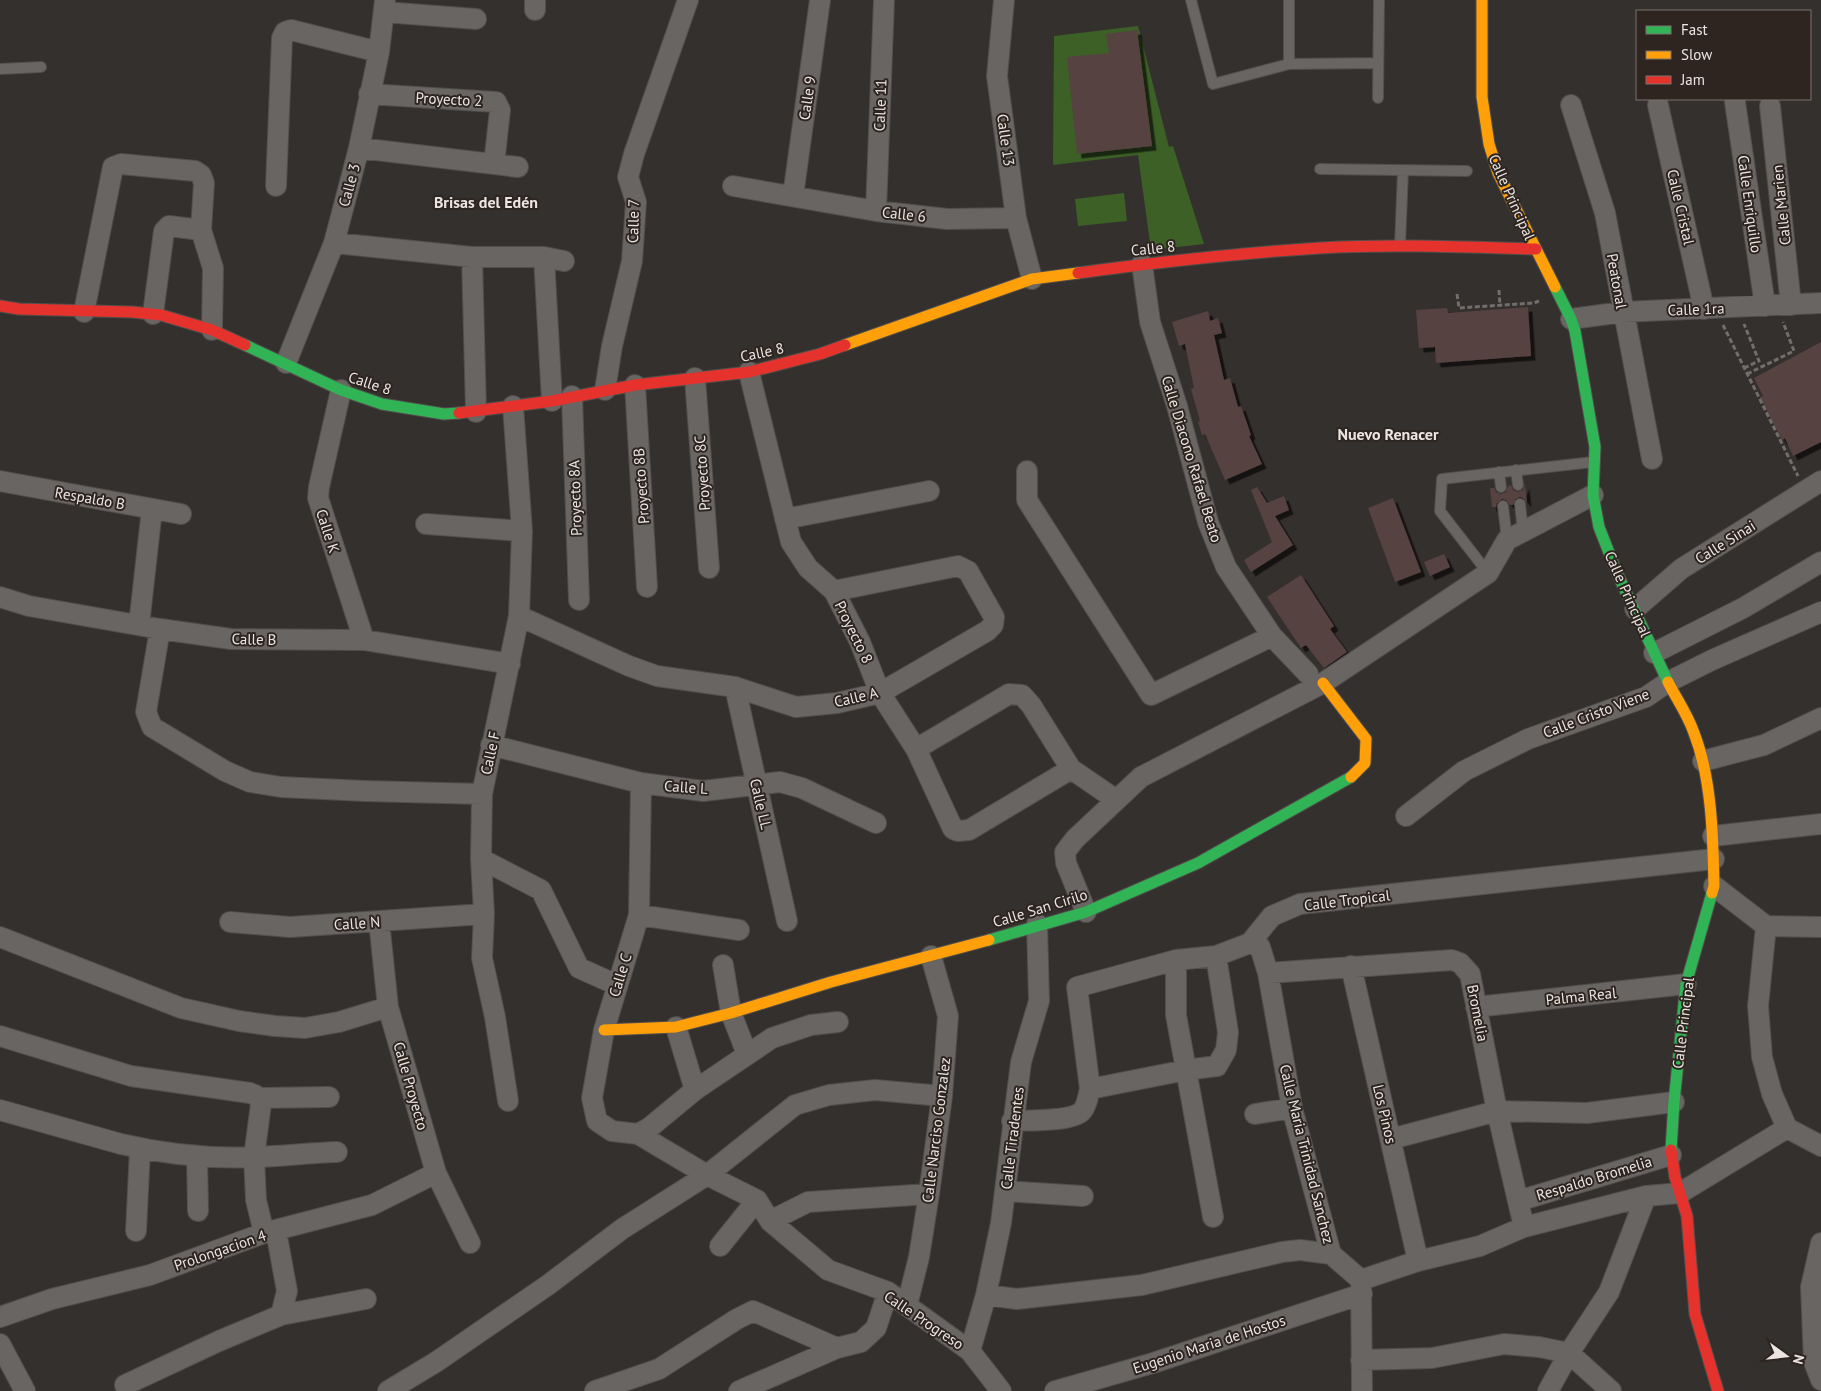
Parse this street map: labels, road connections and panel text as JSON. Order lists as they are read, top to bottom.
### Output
{
  "streets": {
    "street": [
      "Calle 9",
      "Proyecto 2",
      "Calle 11",
      "Calle 13",
      "Calle 3",
      "Calle Principal",
      "Calle Enriquillo",
      "Calle Marien",
      "Calle Cristal",
      "Calle 6",
      "Calle 7",
      "Calle 8",
      "Peatonal",
      "Calle 1ra",
      "Calle Diacono Rafael Beato",
      "Proyecto 8C",
      "Proyecto 8B",
      "Respaldo B",
      "Proyecto 8A",
      "Calle K",
      "Calle Sinai",
      "Proyecto 8",
      "Calle B",
      "Calle A",
      "Calle Cristo Viene",
      "Calle F",
      "Calle L",
      "Calle LL",
      "Calle Tropical",
      "Calle San Cirilo",
      "Calle N",
      "Calle C",
      "Palma Real",
      "Bromelia",
      "Calle Proyecto",
      "Los Pinos",
      "Calle Narciso Gonzalez",
      "Calle Tiradentes",
      "Calle Maria Trinidad Sanchez",
      "Respaldo Bromelia",
      "Prolongacion 4",
      "Calle Progreso",
      "Eugenio Maria de Hostos"
    ]
  },
  "crossings": [
    ["Calle 9", "Calle 6"],
    ["Proyecto 2", "Calle 3"],
    ["Calle 11", "Calle 6"],
    ["Calle 13", "Calle 6"],
    ["Calle 13", "Calle 8"],
    ["Calle 3", "Calle 8"],
    ["Calle Principal", "Calle 8"],
    ["Calle Principal", "Calle 1ra"],
    ["Calle Principal", "Calle Sinai"],
    ["Calle Principal", "Calle Cristo Viene"],
    ["Calle Principal", "Calle Tropical"],
    ["Calle Principal", "Palma Real"],
    ["Calle Principal", "Respaldo Bromelia"],
    ["Calle Enriquillo", "Calle Marien"],
    ["Calle Enriquillo", "Calle 1ra"],
    ["Calle Marien", "Calle 1ra"],
    ["Calle Cristal", "Calle 1ra"],
    ["Calle 7", "Calle 8"],
    ["Calle 8", "Calle Diacono Rafael Beato"],
    ["Calle 8", "Proyecto 8C"],
    ["Calle 8", "Proyecto 8B"],
    ["Calle 8", "Proyecto 8A"],
    ["Calle 8", "Calle K"],
    ["Calle 8", "Proyecto 8"],
    ["Calle 8", "Calle F"],
    ["Peatonal", "Calle 1ra"],
    ["Calle Diacono Rafael Beato", "Calle San Cirilo"],
    ["Calle K", "Calle B"],
    ["Proyecto 8", "Calle A"],
    ["Calle B", "Calle F"],
    ["Calle A", "Calle F"],
    ["Calle A", "Calle LL"],
    ["Calle F", "Calle L"],
    ["Calle F", "Calle N"],
    ["Calle L", "Calle LL"],
    ["Calle L", "Calle C"],
    ["Calle Tropical", "Calle Tiradentes"],
    ["Calle Tropical", "Calle Maria Trinidad Sanchez"],
    ["Calle San Cirilo", "Calle C"],
    ["Calle San Cirilo", "Calle Narciso Gonzalez"],
    ["Calle San Cirilo", "Calle Tiradentes"],
    ["Calle N", "Calle Proyecto"],
    ["Palma Real", "Bromelia"],
    ["Bromelia", "Los Pinos"],
    ["Bromelia", "Calle Maria Trinidad Sanchez"],
    ["Bromelia", "Respaldo Bromelia"],
    ["Bromelia", "Eugenio Maria de Hostos"],
    ["Calle Proyecto", "Prolongacion 4"],
    ["Los Pinos", "Eugenio Maria de Hostos"],
    ["Calle Narciso Gonzalez", "Calle Progreso"],
    ["Calle Tiradentes", "Calle Progreso"],
    ["Calle Maria Trinidad Sanchez", "Eugenio Maria de Hostos"]
  ],
  "districts": ["Brisas del Edén", "Nuevo Renacer"],
  "legend": ["Fast", "Slow", "Jam"],
  "north": "right"
}
